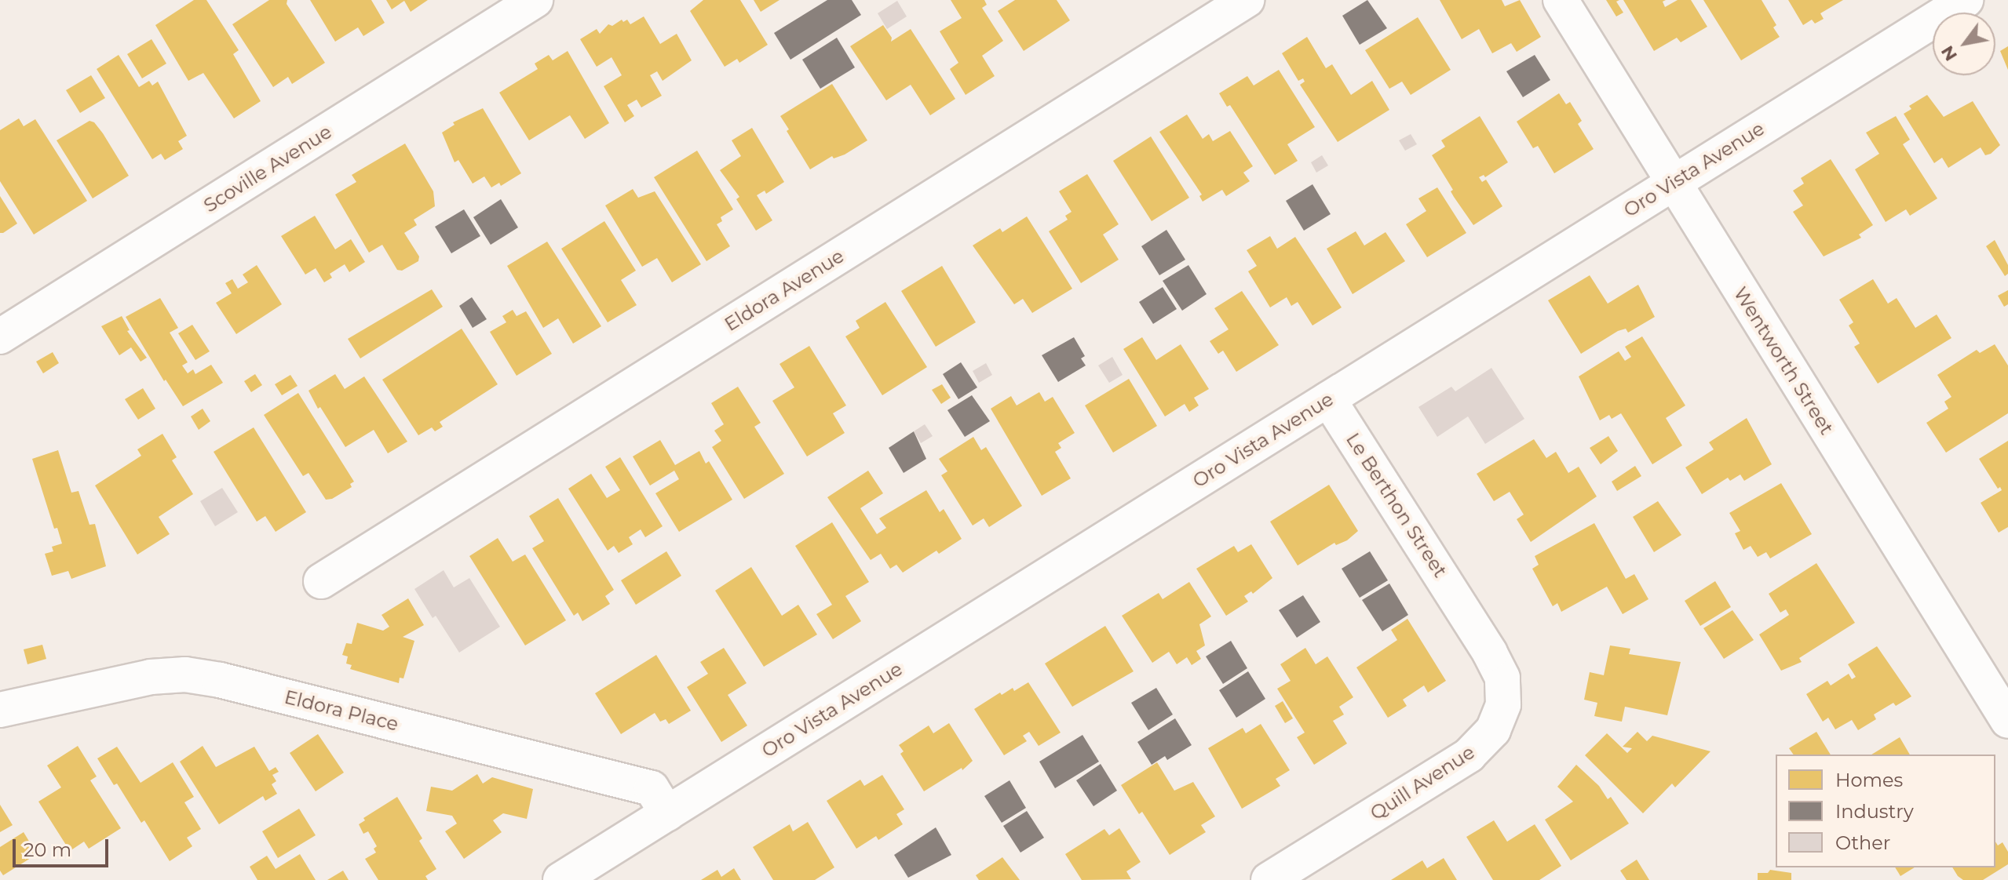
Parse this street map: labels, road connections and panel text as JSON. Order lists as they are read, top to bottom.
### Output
{
  "streets": {
    "street": [
      "Scoville Avenue",
      "Oro Vista Avenue",
      "Eldora Avenue",
      "Wentworth Street",
      "Le Berthon Street",
      "Eldora Place",
      "Quill Avenue"
    ]
  },
  "crossings": [
    ["Oro Vista Avenue", "Wentworth Street"],
    ["Oro Vista Avenue", "Le Berthon Street"],
    ["Oro Vista Avenue", "Eldora Place"],
    ["Le Berthon Street", "Quill Avenue"]
  ],
  "legend": ["Homes", "Industry", "Other"],
  "scale_bar": "20 m",
  "north": "bottom left"
}
